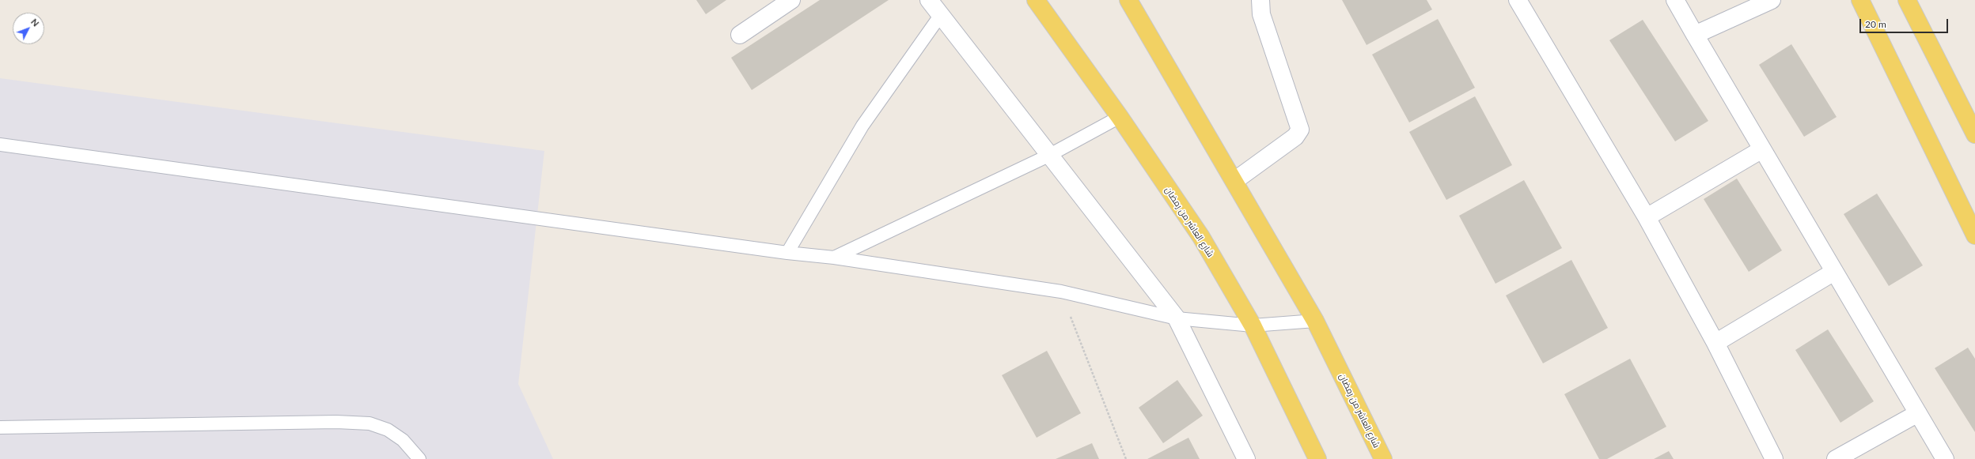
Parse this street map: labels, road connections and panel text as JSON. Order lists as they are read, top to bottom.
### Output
{
  "streets": {
    "main road": ["شارع العاشر من رمضان"]
  },
  "scale_bar": "20 m",
  "north": "top right"
}
